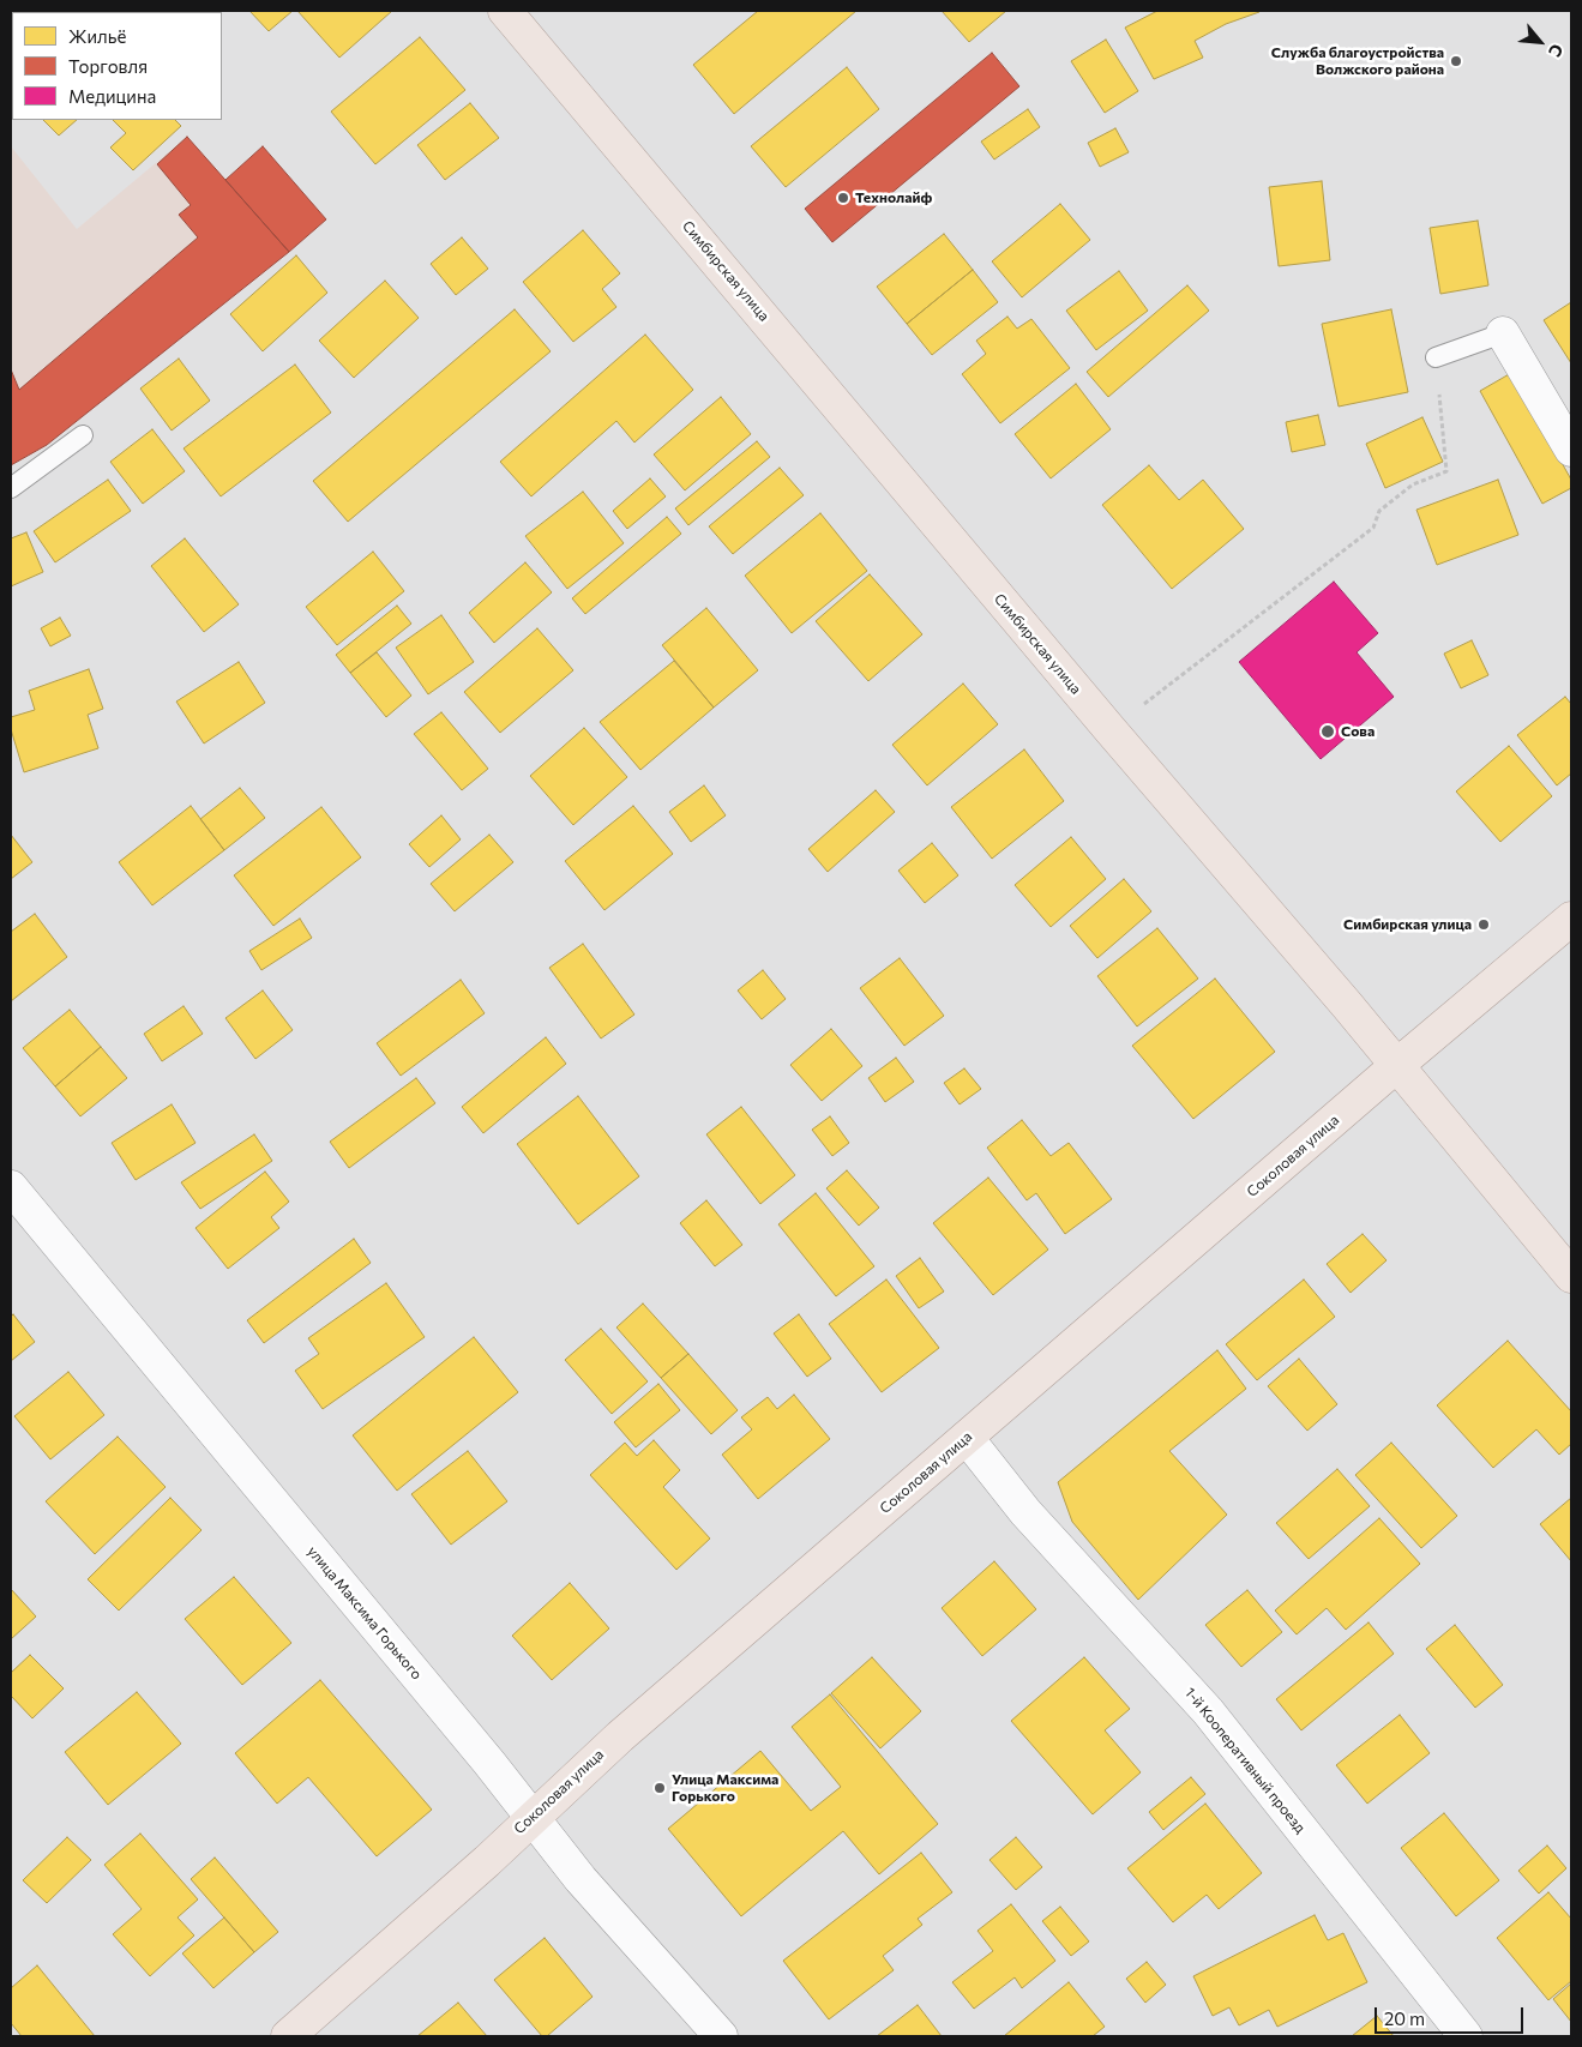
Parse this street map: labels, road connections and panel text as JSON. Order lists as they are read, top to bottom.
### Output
{
  "streets": {
    "main road": ["Симбирская улица", "Соколовая улица"],
    "street": ["улица Максима Горького", "1-й Кооперативный проезд"]
  },
  "crossings": [
    ["Симбирская улица", "Соколовая улица"],
    ["Соколовая улица", "улица Максима Горького"],
    ["Соколовая улица", "1-й Кооперативный проезд"]
  ],
  "places": [
    "Служба благоустройства Волжского района",
    "Технолайф",
    "Сова",
    "Симбирская улица",
    "Улица Максима Горького"
  ],
  "legend": ["Жильё", "Торговля", "Медицина"],
  "scale_bar": "20 m",
  "north": "bottom right"
}
